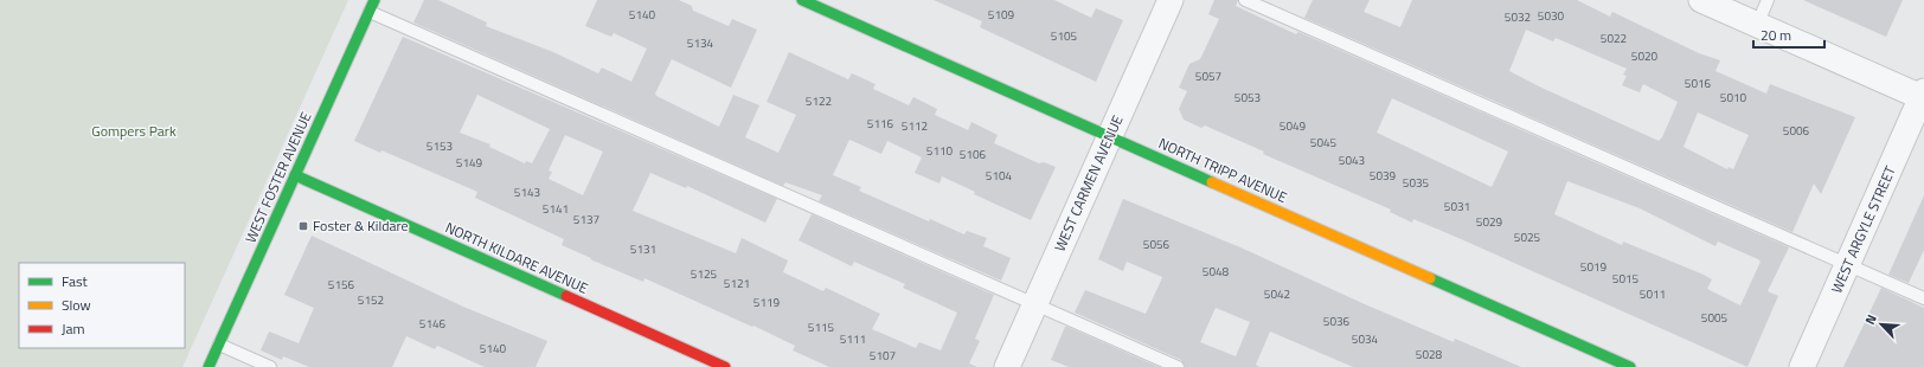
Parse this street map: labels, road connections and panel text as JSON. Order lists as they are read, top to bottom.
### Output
{
  "streets": {
    "street": [
      "NORTH TRIPP AVENUE",
      "WEST FOSTER AVENUE",
      "WEST CARMEN AVENUE",
      "WEST ARGYLE STREET",
      "NORTH KILDARE AVENUE"
    ]
  },
  "crossings": [
    ["NORTH TRIPP AVENUE", "WEST CARMEN AVENUE"],
    ["WEST FOSTER AVENUE", "NORTH KILDARE AVENUE"]
  ],
  "parks": ["Gompers Park"],
  "places": {
    "transit": ["Foster & Kildare"]
  },
  "house_numbers": [
    "5140",
    "5109",
    "5030",
    "5032",
    "5105",
    "5022",
    "5134",
    "5020",
    "5057",
    "5016",
    "5053",
    "5010",
    "5122",
    "5116",
    "5112",
    "5049",
    "5006",
    "5045",
    "5153",
    "5110",
    "5106",
    "5043",
    "5149",
    "5104",
    "5039",
    "5035",
    "5143",
    "5031",
    "5141",
    "5137",
    "5029",
    "5025",
    "5056",
    "5131",
    "5019",
    "5048",
    "5125",
    "5015",
    "5121",
    "5156",
    "5042",
    "5011",
    "5152",
    "5119",
    "5005",
    "5036",
    "5146",
    "5115",
    "5111",
    "5034",
    "5140",
    "5028",
    "5107"
  ],
  "legend": ["Fast", "Slow", "Jam"],
  "scale_bar": "20 m",
  "north": "top left"
}
